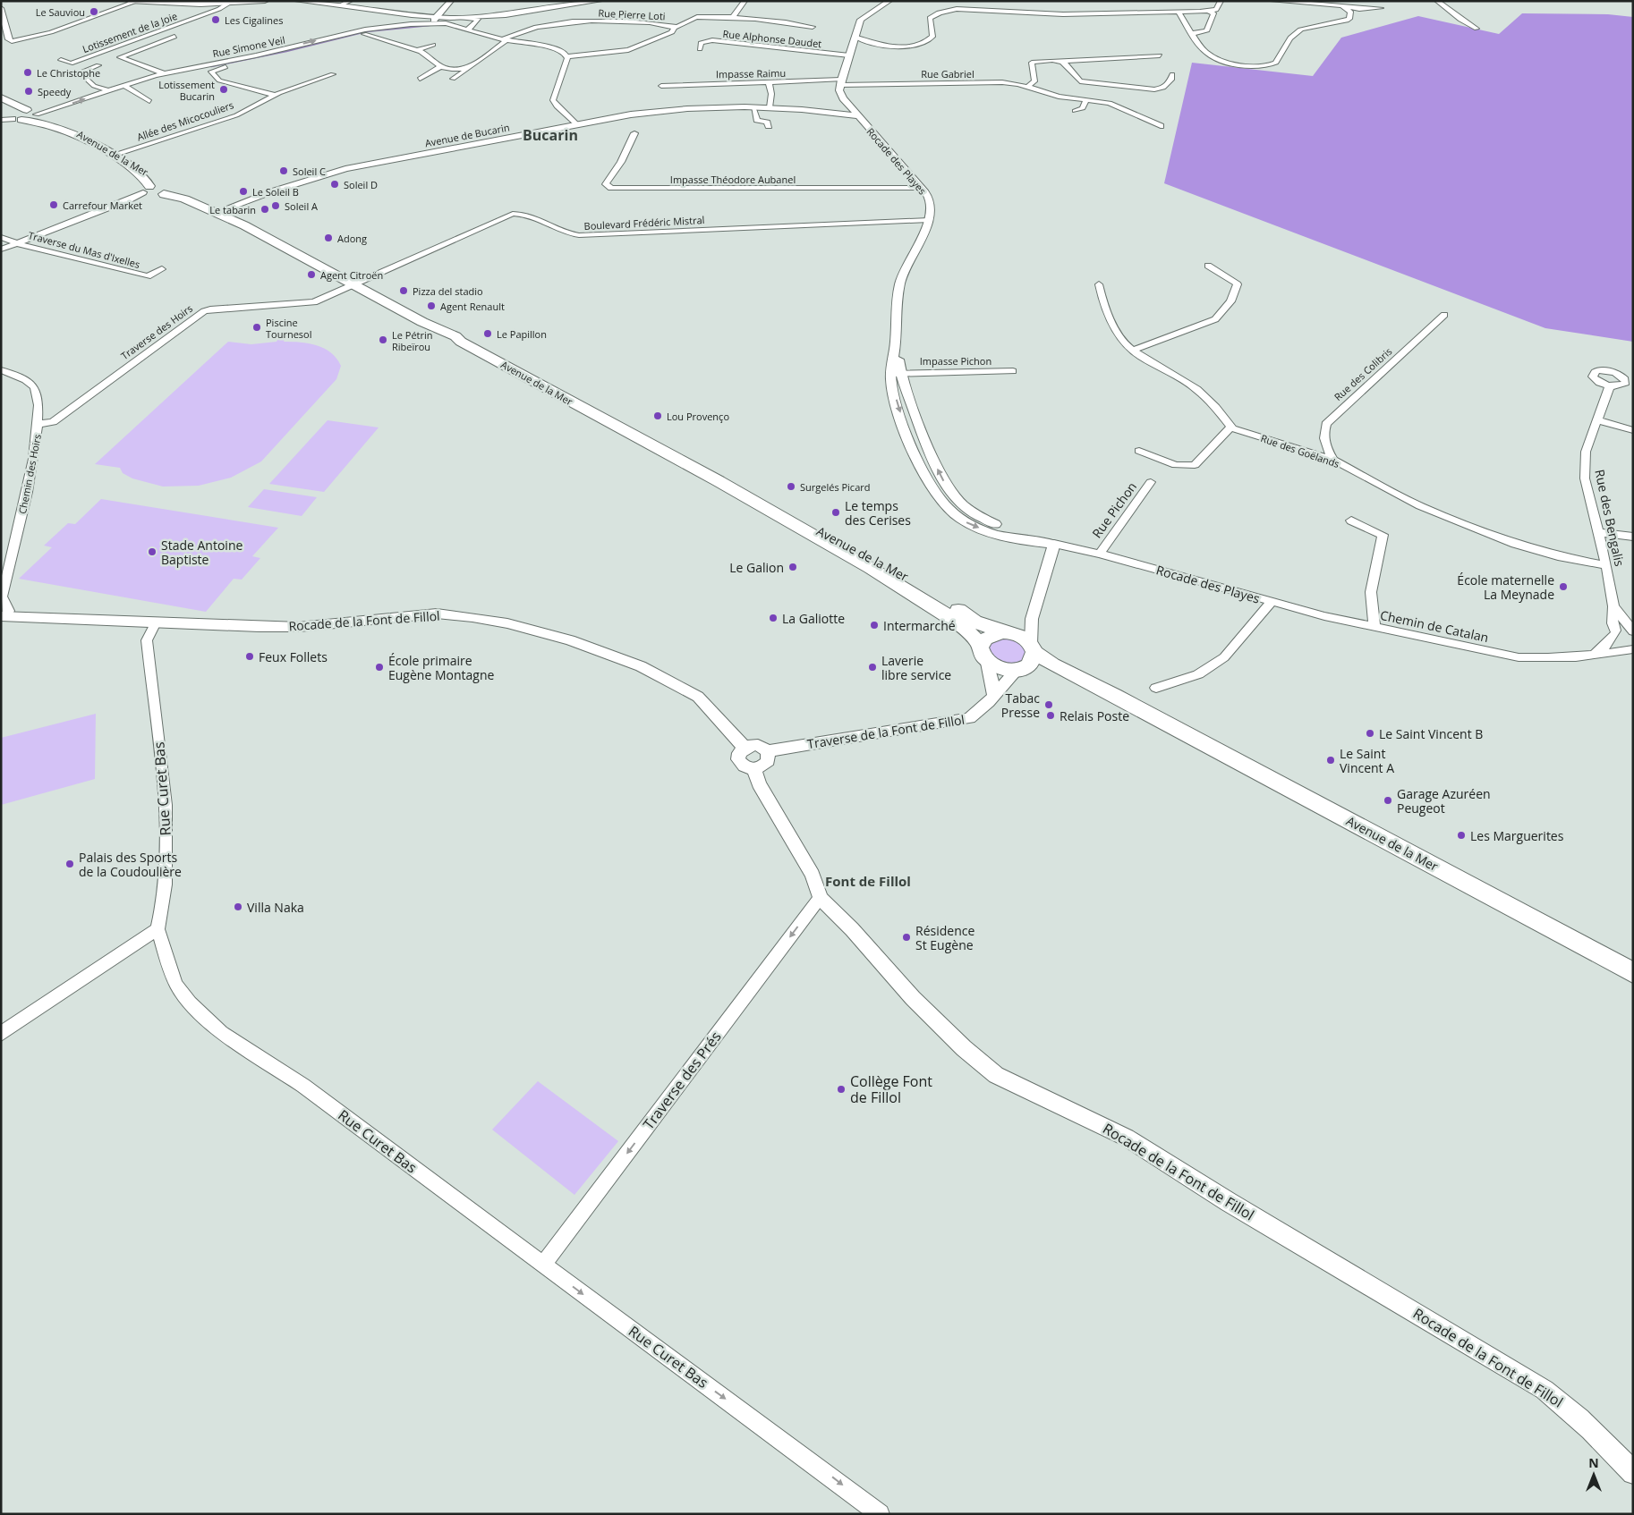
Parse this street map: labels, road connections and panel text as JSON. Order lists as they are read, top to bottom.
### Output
{
  "streets": {
    "main road": ["Avenue de la Mer"],
    "street": [
      "Rue Pierre Loti",
      "Lotissement de la Joie",
      "Rue Alphonse Daudet",
      "Rue Simone Veil",
      "Impasse Raimu",
      "Rue Gabriel",
      "Allée des Micocouliers",
      "Avenue de Bucarin",
      "Rocade des Playes",
      "Impasse Théodore Aubanel",
      "Boulevard Frédéric Mistral",
      "Traverse du Mas d'Ixelles",
      "Traverse des Hoirs",
      "Impasse Pichon",
      "Rue des Colibris",
      "Rue des Goëlands",
      "Chemin des Hoirs",
      "Rue Pichon",
      "Rue des Bengalis",
      "Rocade de la Font de Fillol",
      "Chemin de Catalan",
      "Traverse de la Font de Fillol",
      "Rue Curet Bas",
      "Traverse des Prés"
    ]
  },
  "crossings": [
    ["Rue Pierre Loti", "Rue Simone Veil"],
    ["Rue Alphonse Daudet", "Rocade des Playes"],
    ["Rue Simone Veil", "Avenue de la Mer"],
    ["Impasse Raimu", "Rue Gabriel"],
    ["Impasse Raimu", "Rocade des Playes"],
    ["Rue Gabriel", "Rocade des Playes"],
    ["Allée des Micocouliers", "Avenue de la Mer"],
    ["Avenue de Bucarin", "Avenue de la Mer"],
    ["Avenue de Bucarin", "Rocade des Playes"],
    ["Avenue de la Mer", "Boulevard Frédéric Mistral"],
    ["Avenue de la Mer", "Traverse des Hoirs"],
    ["Avenue de la Mer", "Traverse de la Font de Fillol"],
    ["Rocade des Playes", "Impasse Théodore Aubanel"],
    ["Rocade des Playes", "Boulevard Frédéric Mistral"],
    ["Rocade des Playes", "Impasse Pichon"],
    ["Rocade des Playes", "Rue Pichon"],
    ["Rocade des Playes", "Chemin de Catalan"],
    ["Boulevard Frédéric Mistral", "Traverse des Hoirs"],
    ["Traverse des Hoirs", "Chemin des Hoirs"],
    ["Rue des Colibris", "Rue des Goëlands"],
    ["Rue des Goëlands", "Rue des Bengalis"],
    ["Rocade de la Font de Fillol", "Traverse de la Font de Fillol"],
    ["Rocade de la Font de Fillol", "Rue Curet Bas"],
    ["Rocade de la Font de Fillol", "Traverse des Prés"],
    ["Rue Curet Bas", "Traverse des Prés"]
  ],
  "one_way": ["Traverse des Prés"],
  "districts": ["Bucarin", "Font de Fillol"],
  "places": [
    "Le Sauviou",
    "Les Cigalines",
    "Le Christophe",
    "Lotissement Bucarin",
    "Speedy",
    "Soleil C",
    "Soleil D",
    "Le Soleil B",
    "Carrefour Market",
    "Soleil A",
    "Le tabarin",
    "Adong",
    "Agent Citroën",
    "Pizza del stadio",
    "Agent Renault",
    "Piscine Tournesol",
    "Le Papillon",
    "Le Pétrin Ribeïrou",
    "Lou Provenço",
    "Surgelés Picard",
    "Le temps des Cerises",
    "Stade Antoine Baptiste",
    "Le Galion",
    "École maternelle La Meynade",
    "La Galiotte",
    "Intermarché",
    "Feux Follets",
    "École primaire Eugène Montagne",
    "Laverie libre service",
    "Tabac Presse",
    "Relais Poste",
    "Le Saint Vincent B",
    "Le Saint Vincent A",
    "Garage Azuréen Peugeot",
    "Les Marguerites",
    "Palais des Sports de la Coudoulière",
    "Villa Naka",
    "Résidence St Eugène",
    "Collège Font de Fillol"
  ],
  "north": "top"
}
